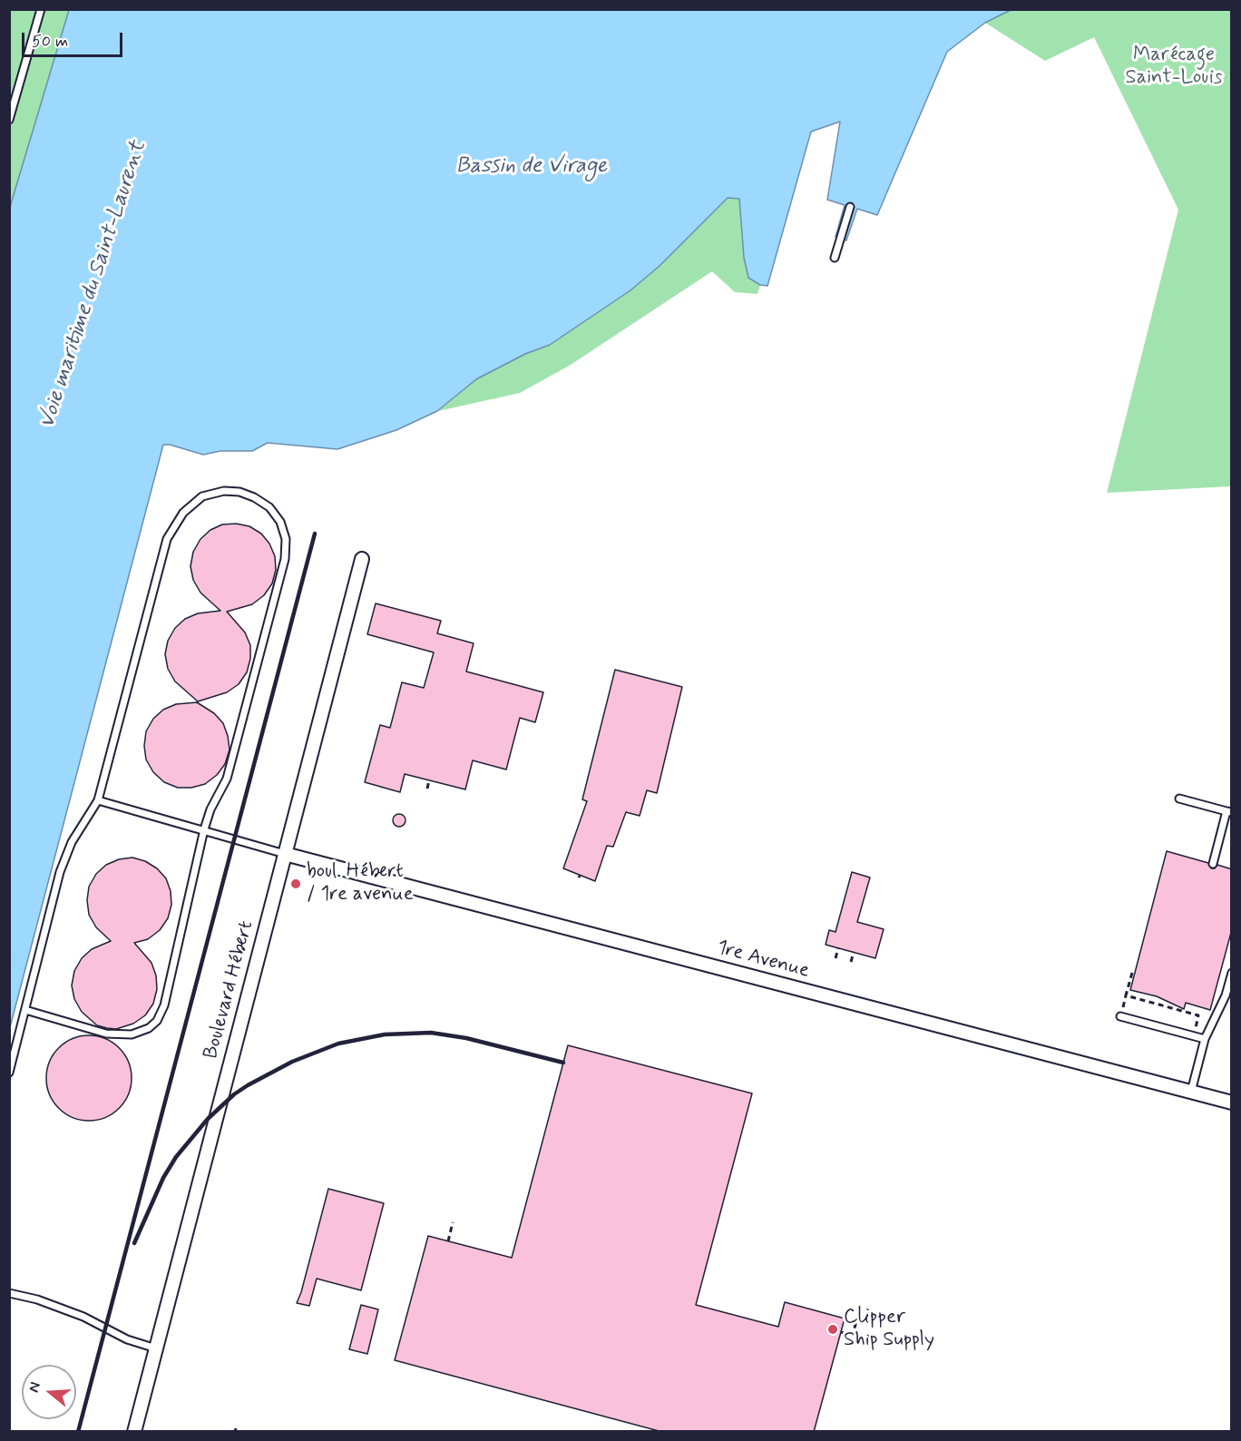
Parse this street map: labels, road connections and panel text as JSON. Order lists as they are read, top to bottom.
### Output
{
  "streets": {
    "street": ["1re Avenue", "Boulevard Hébert"]
  },
  "crossings": [
    ["1re Avenue", "Boulevard Hébert"]
  ],
  "water": ["Bassin de Virage", "Voie maritime du Saint-Laurent"],
  "parks": ["Marécage Saint-Louis"],
  "places": ["boul. Hébert / 1re avenue", "Clipper Ship Supply"],
  "scale_bar": "50 m",
  "north": "left"
}
